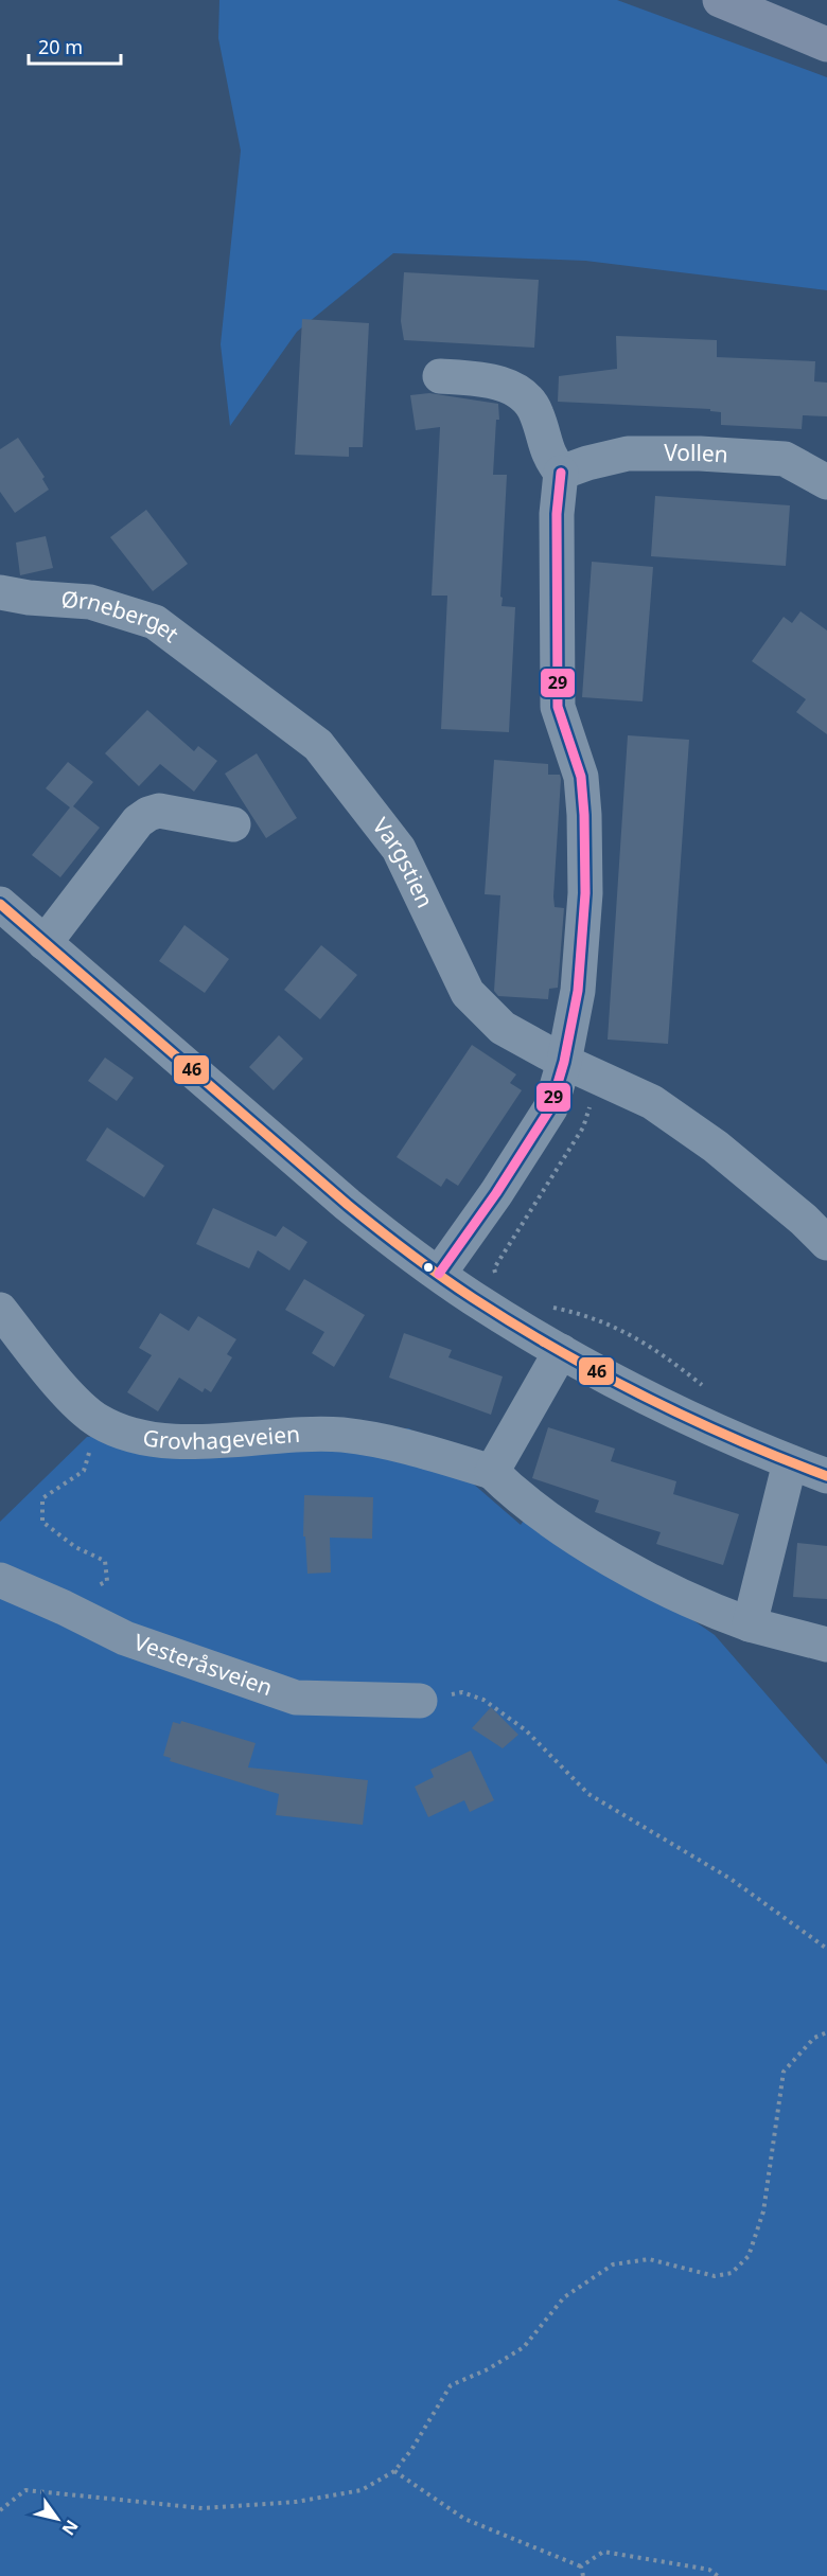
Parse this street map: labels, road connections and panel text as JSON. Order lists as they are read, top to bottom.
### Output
{
  "streets": {
    "street": [
      "Vollen",
      "Ørneberget",
      "Vargstien",
      "Grovhageveien",
      "Vesteråsveien"
    ]
  },
  "crossings": [
    ["Ørneberget", "Vargstien"]
  ],
  "lines": ["transit line 29", "transit line 46"],
  "scale_bar": "20 m",
  "north": "bottom right"
}
